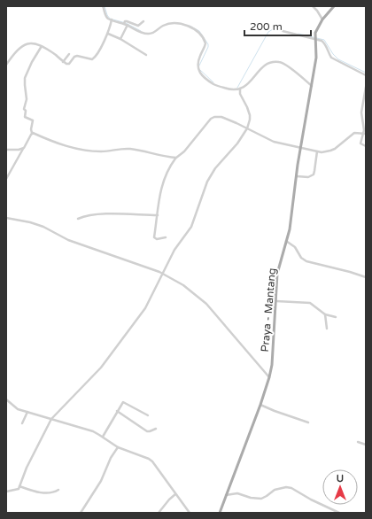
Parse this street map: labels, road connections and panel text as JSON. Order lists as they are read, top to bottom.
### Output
{
  "streets": {
    "main road": ["Praya - Mantang"]
  },
  "scale_bar": "200 m",
  "north": "top"
}
